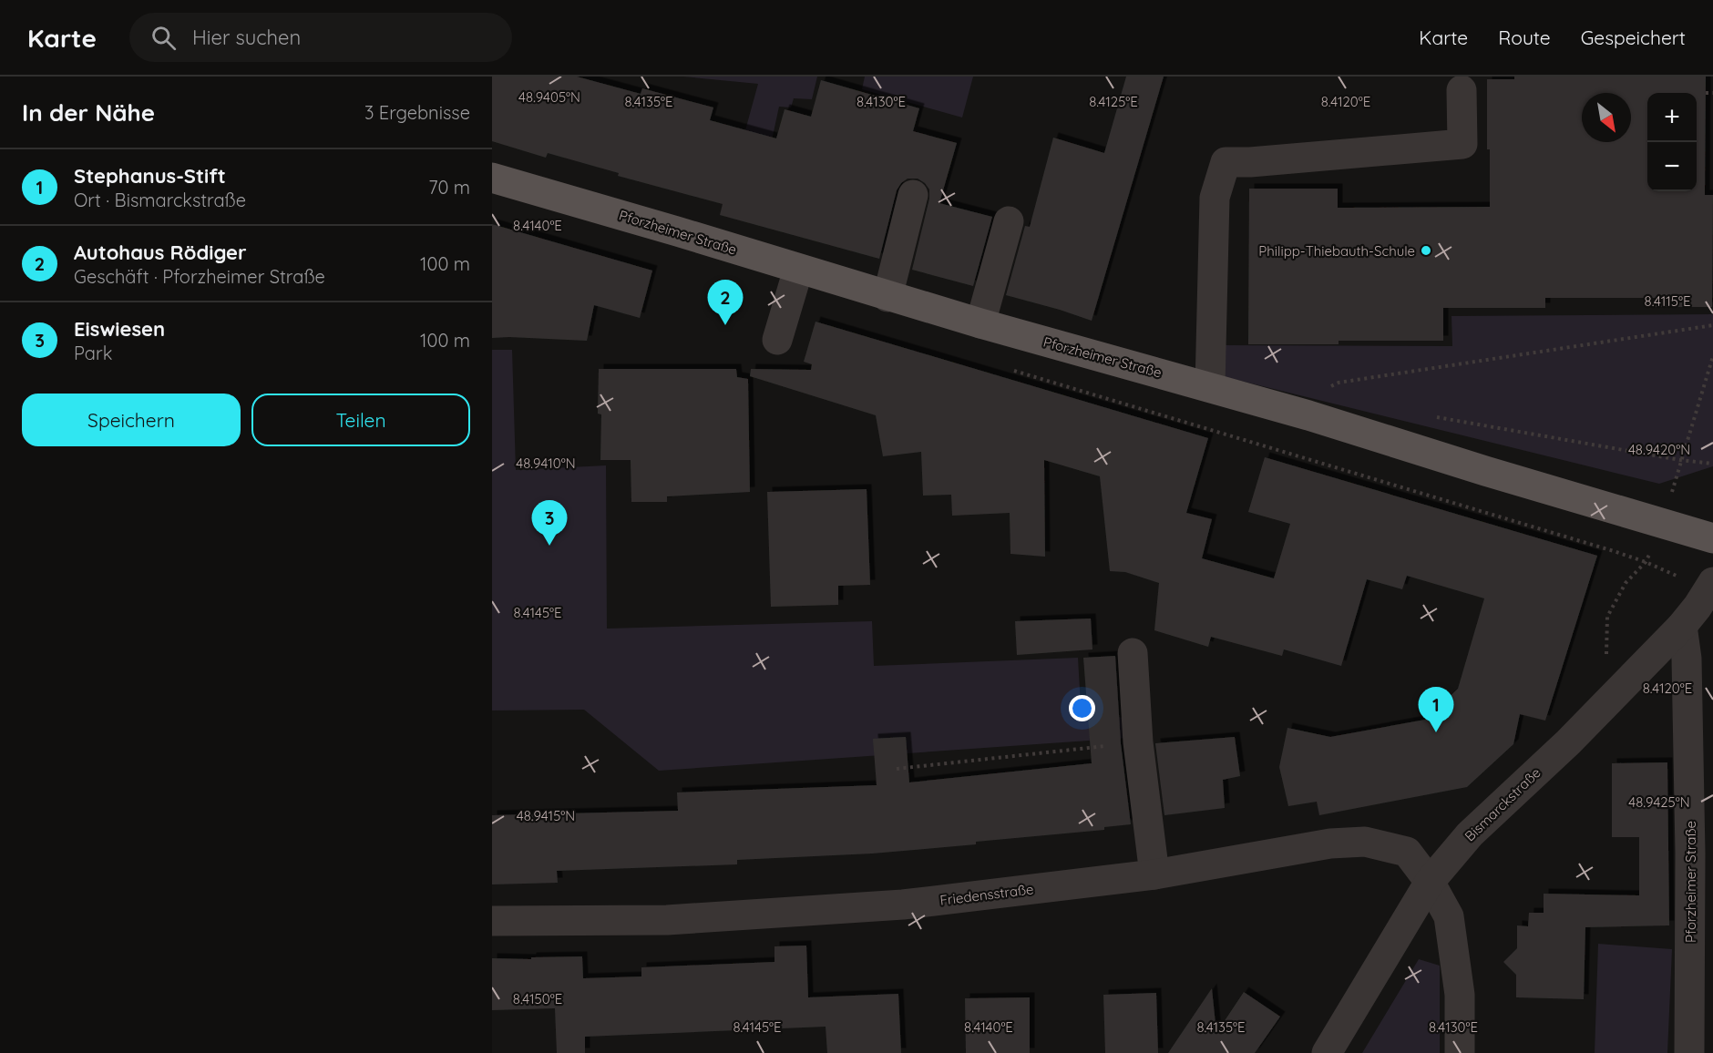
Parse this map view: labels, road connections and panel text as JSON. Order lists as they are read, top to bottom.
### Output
{
  "streets": {
    "main road": ["Pforzheimer Straße"],
    "street": ["Bismarckstraße", "Friedensstraße"]
  },
  "crossings": [
    ["Pforzheimer Straße", "Bismarckstraße"],
    ["Bismarckstraße", "Friedensstraße"]
  ],
  "places": ["Philipp-Thiebauth-Schule"],
  "north": "bottom right",
  "page": {
    "header": "Karte",
    "search": "Hier suchen",
    "nav": ["Karte", "Route", "Gespeichert"],
    "heading": ["In der Nähe", "3 Ergebnisse"],
    "map_buttons": ["+", "−"],
    "list": [
      {
        "mark": "1",
        "name": "Stephanus-Stift",
        "note": "Ort · Bismarckstraße",
        "value": "70 m"
      },
      {
        "mark": "2",
        "name": "Autohaus Rödiger",
        "note": "Geschäft · Pforzheimer Straße",
        "value": "100 m"
      },
      {
        "mark": "3",
        "name": "Eiswiesen",
        "note": "Park",
        "value": "100 m"
      }
    ],
    "pins": ["2", "3", "1"],
    "buttons": ["Speichern", "Teilen"]
  },
  "coordinates": [
    "48.9405°N",
    "8.4135°E",
    "8.4130°E",
    "8.4125°E",
    "8.4120°E",
    "8.4140°E",
    "8.4115°E",
    "48.9420°N",
    "48.9410°N",
    "8.4145°E",
    "48.9425°N",
    "48.9415°N",
    "8.4150°E"
  ]
}
